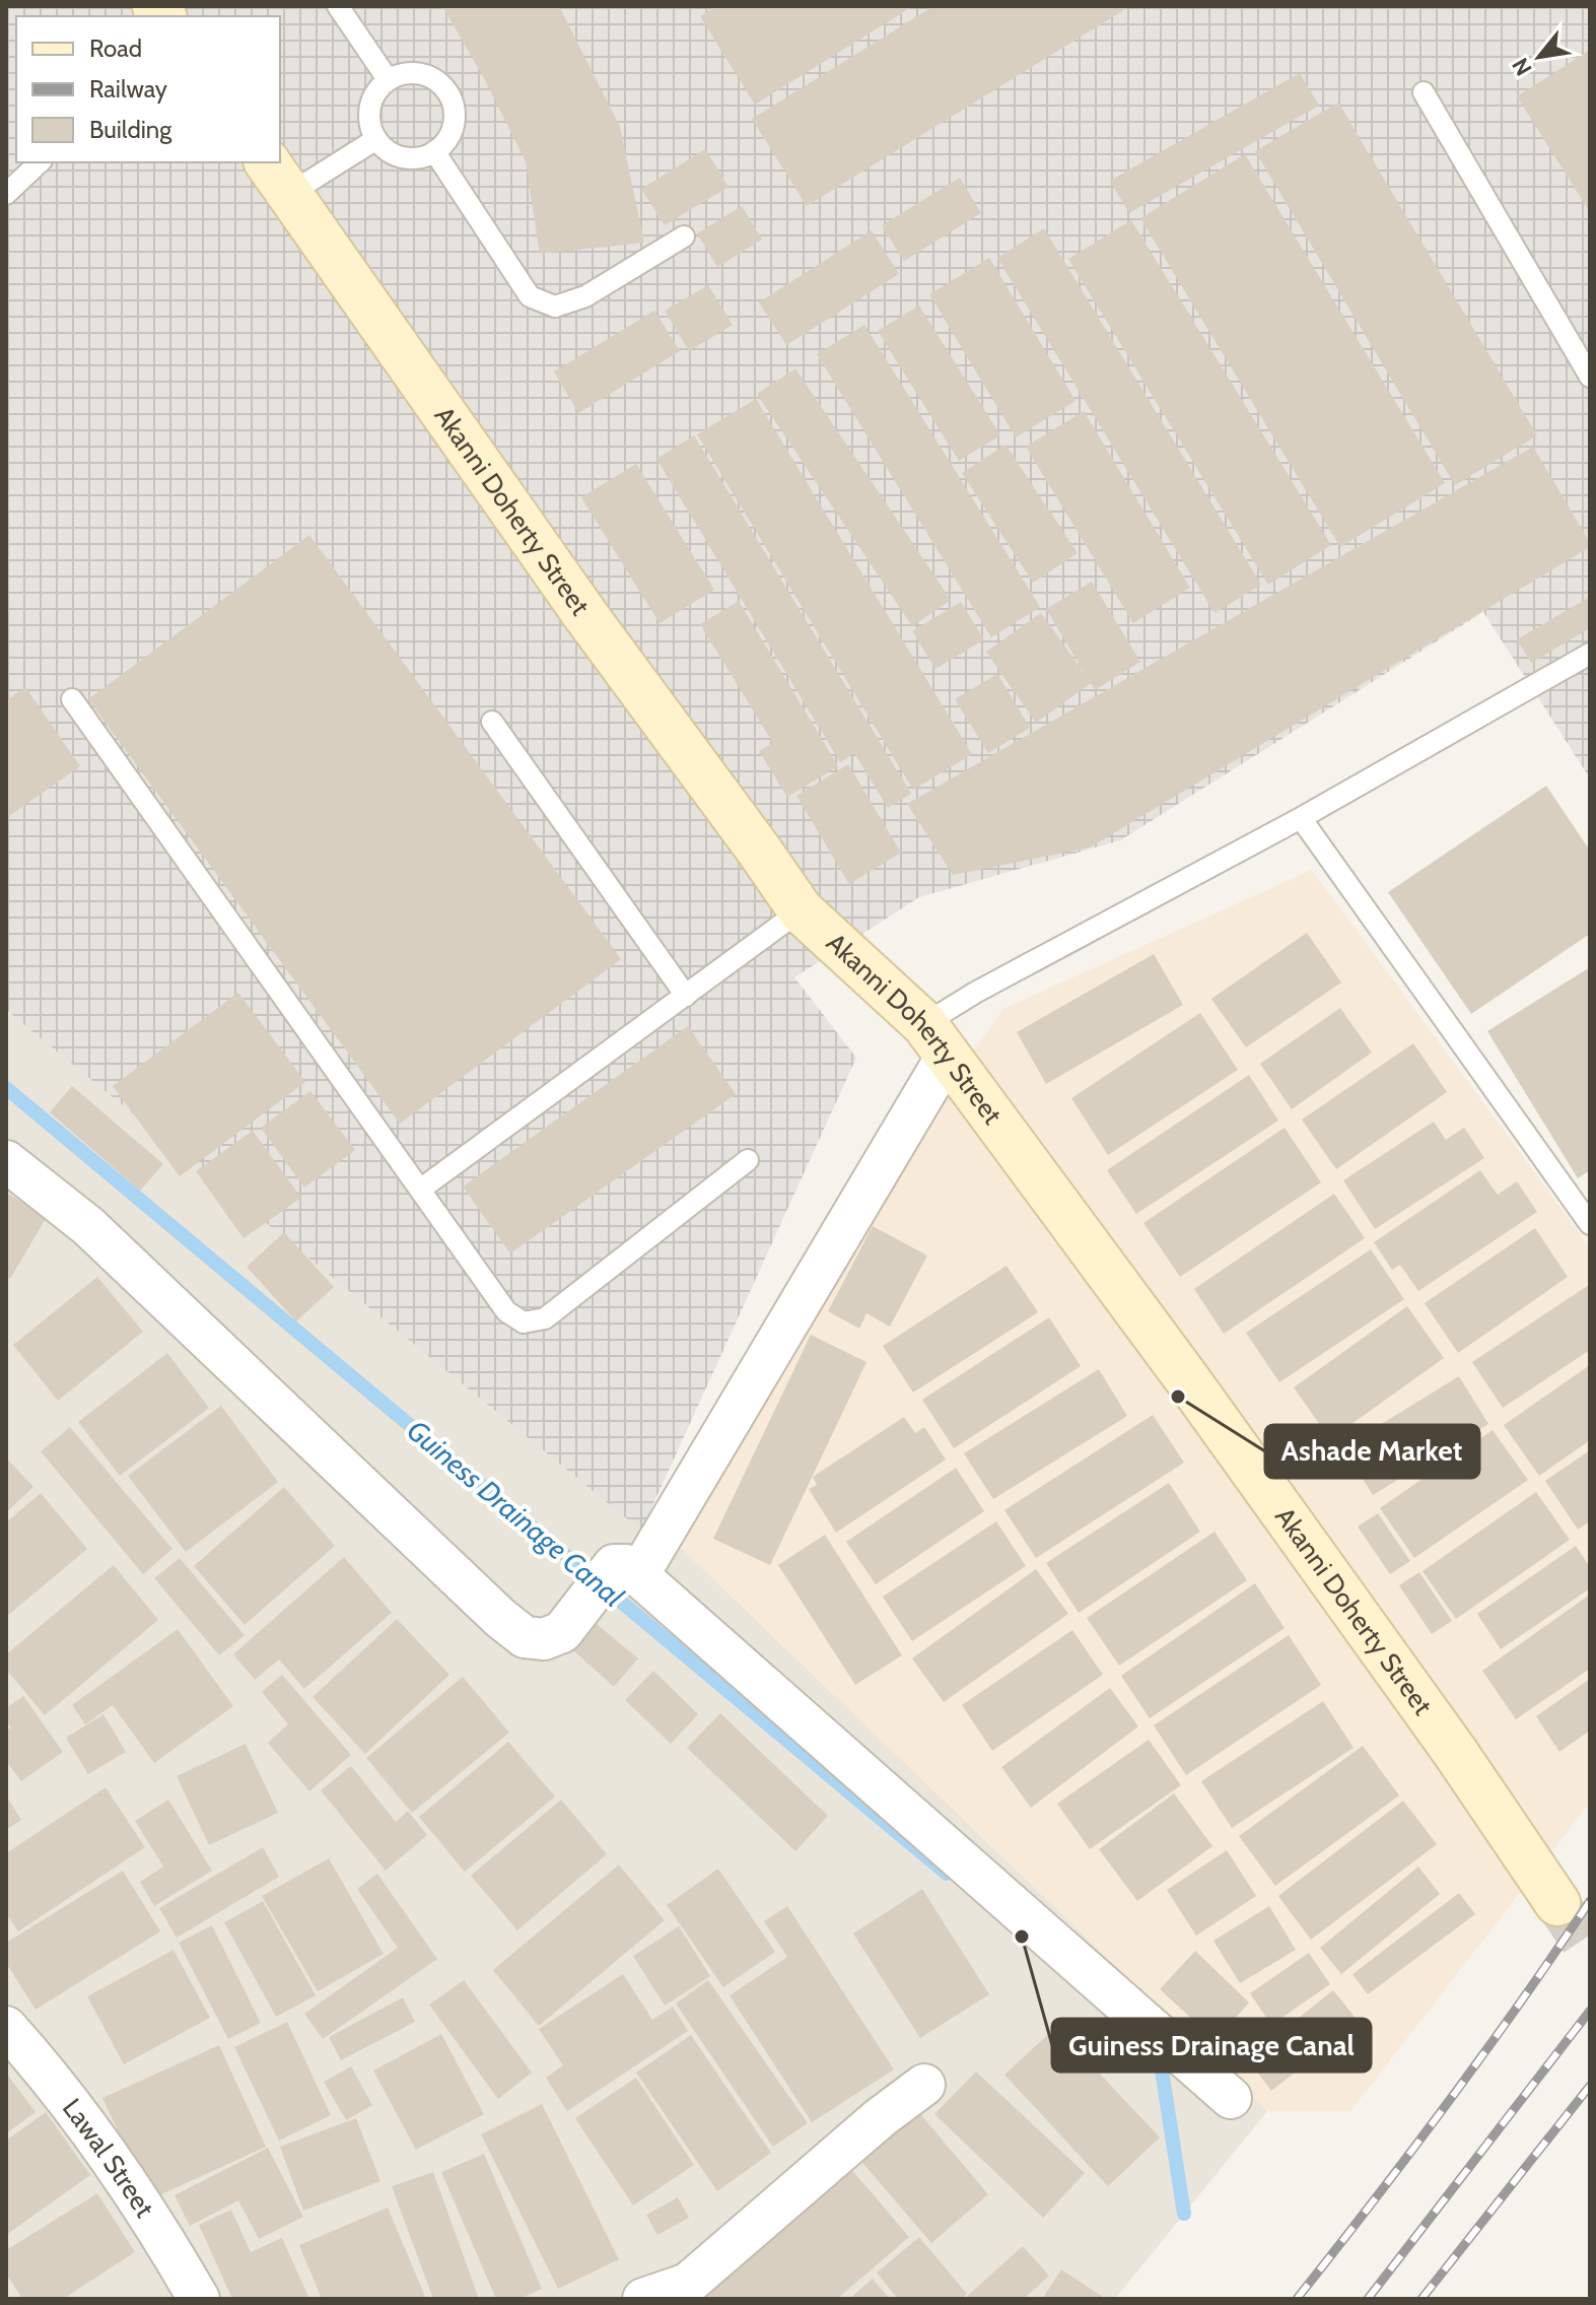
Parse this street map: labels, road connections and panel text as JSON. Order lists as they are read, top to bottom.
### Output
{
  "streets": {
    "street": ["Akanni Doherty Street", "Lawal Street"]
  },
  "water": ["Guiness Drainage Canal"],
  "places": ["Ashade Market", "Guiness Drainage Canal"],
  "legend": ["Road", "Railway", "Building"],
  "north": "bottom left"
}
